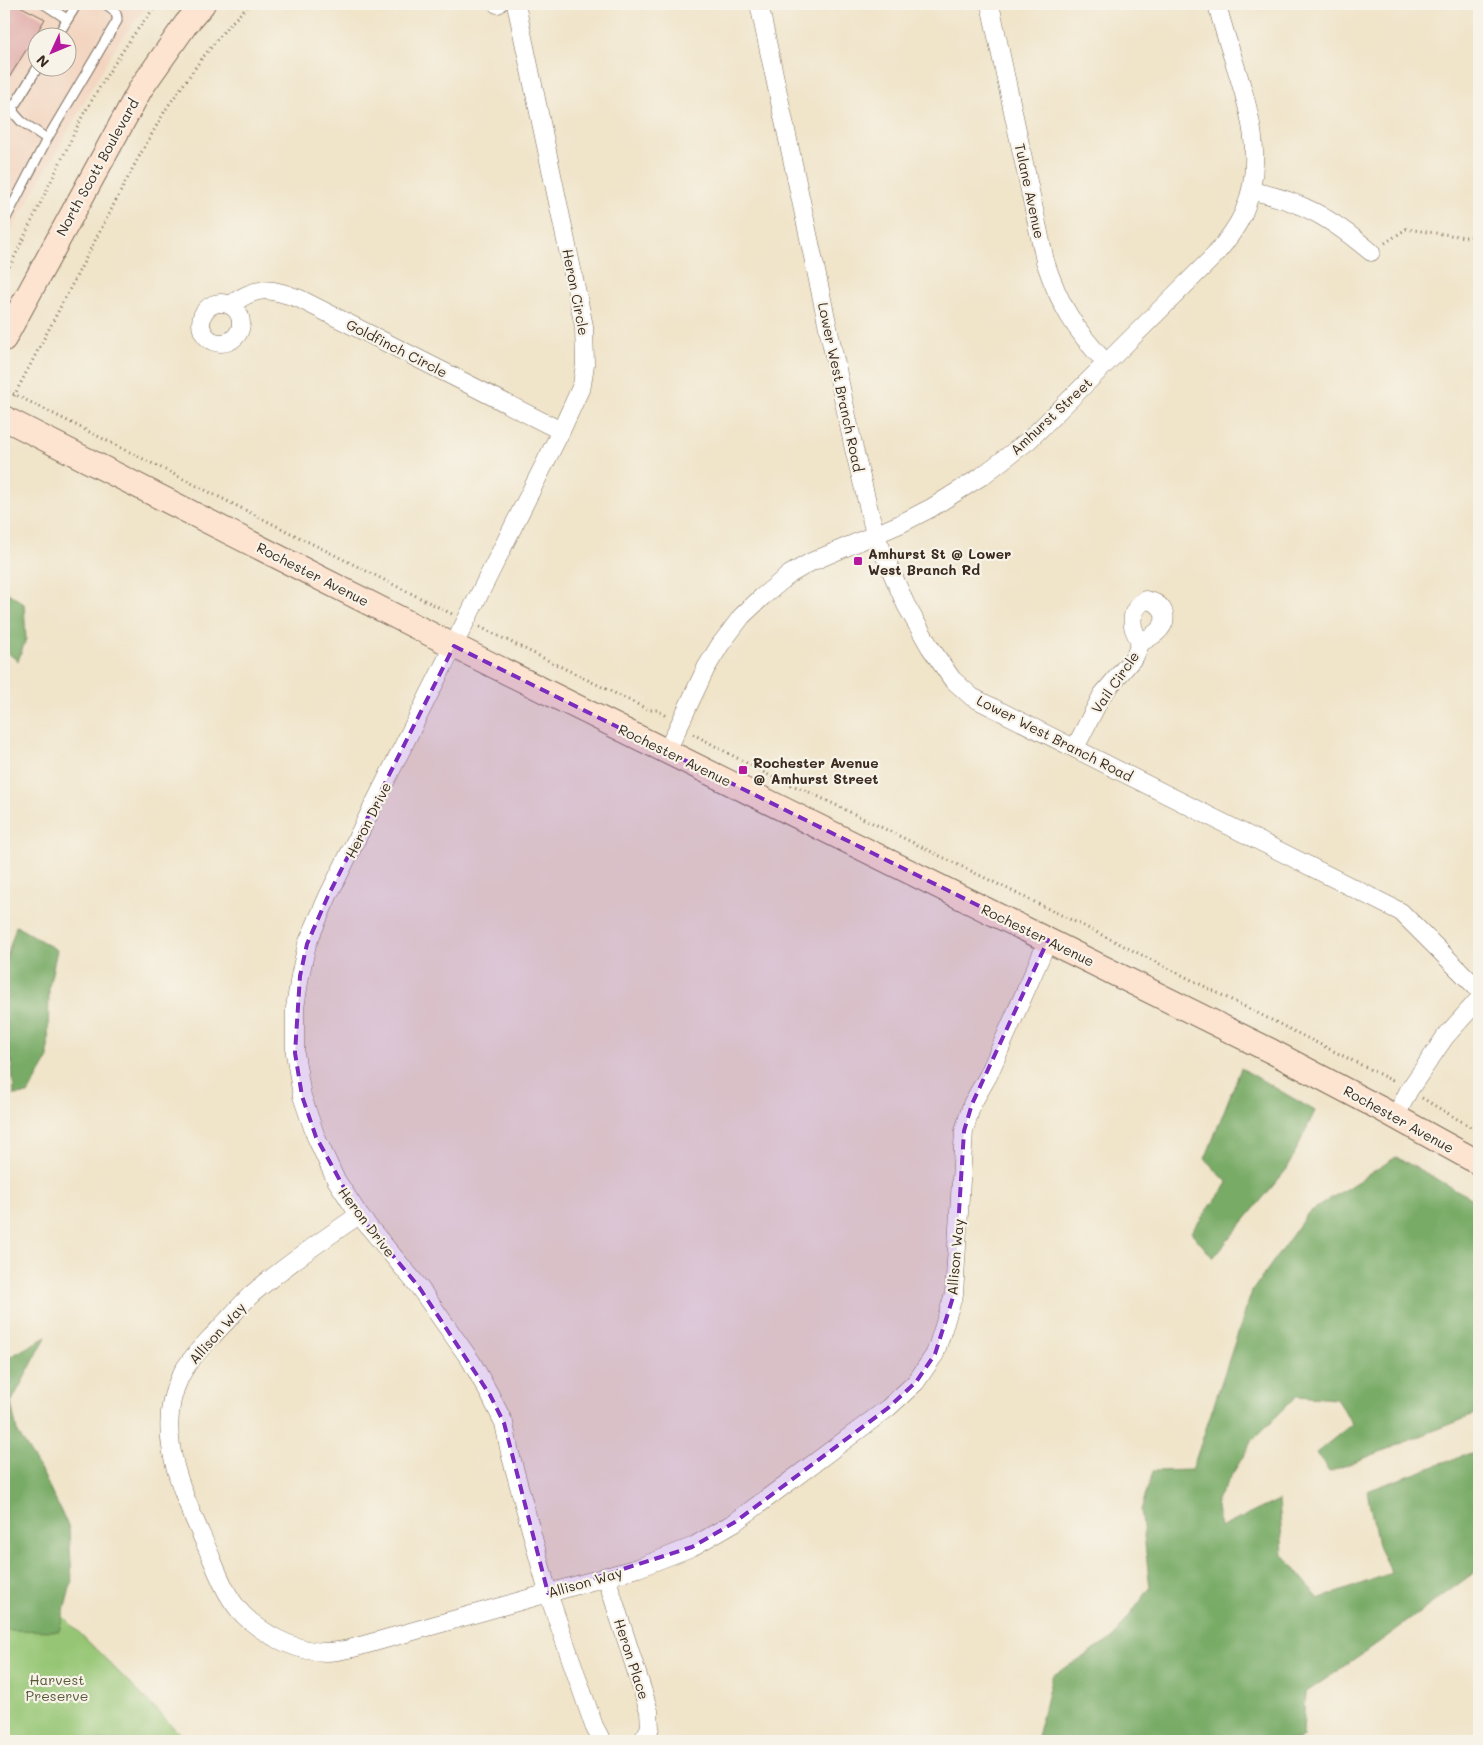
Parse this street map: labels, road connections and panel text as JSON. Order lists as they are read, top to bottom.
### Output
{
  "streets": {
    "main road": ["North Scott Boulevard", "Rochester Avenue"],
    "street": [
      "Tulane Avenue",
      "Heron Circle",
      "Goldfinch Circle",
      "Lower West Branch Road",
      "Amhurst Street",
      "Vail Circle",
      "Heron Drive",
      "Allison Way",
      "Heron Place"
    ]
  },
  "crossings": [
    ["Tulane Avenue", "Amhurst Street"],
    ["Heron Circle", "Goldfinch Circle"],
    ["Heron Circle", "Rochester Avenue"],
    ["Heron Circle", "Heron Drive"],
    ["Lower West Branch Road", "Amhurst Street"],
    ["Lower West Branch Road", "Vail Circle"],
    ["Amhurst Street", "Rochester Avenue"],
    ["Rochester Avenue", "Heron Drive"],
    ["Rochester Avenue", "Allison Way"],
    ["Heron Drive", "Allison Way"],
    ["Allison Way", "Heron Place"]
  ],
  "parks": ["Harvest Preserve"],
  "places": {
    "transit": ["Amhurst St @ Lower West Branch Rd", "Rochester Avenue @ Amhurst Street"]
  },
  "north": "bottom left"
}
